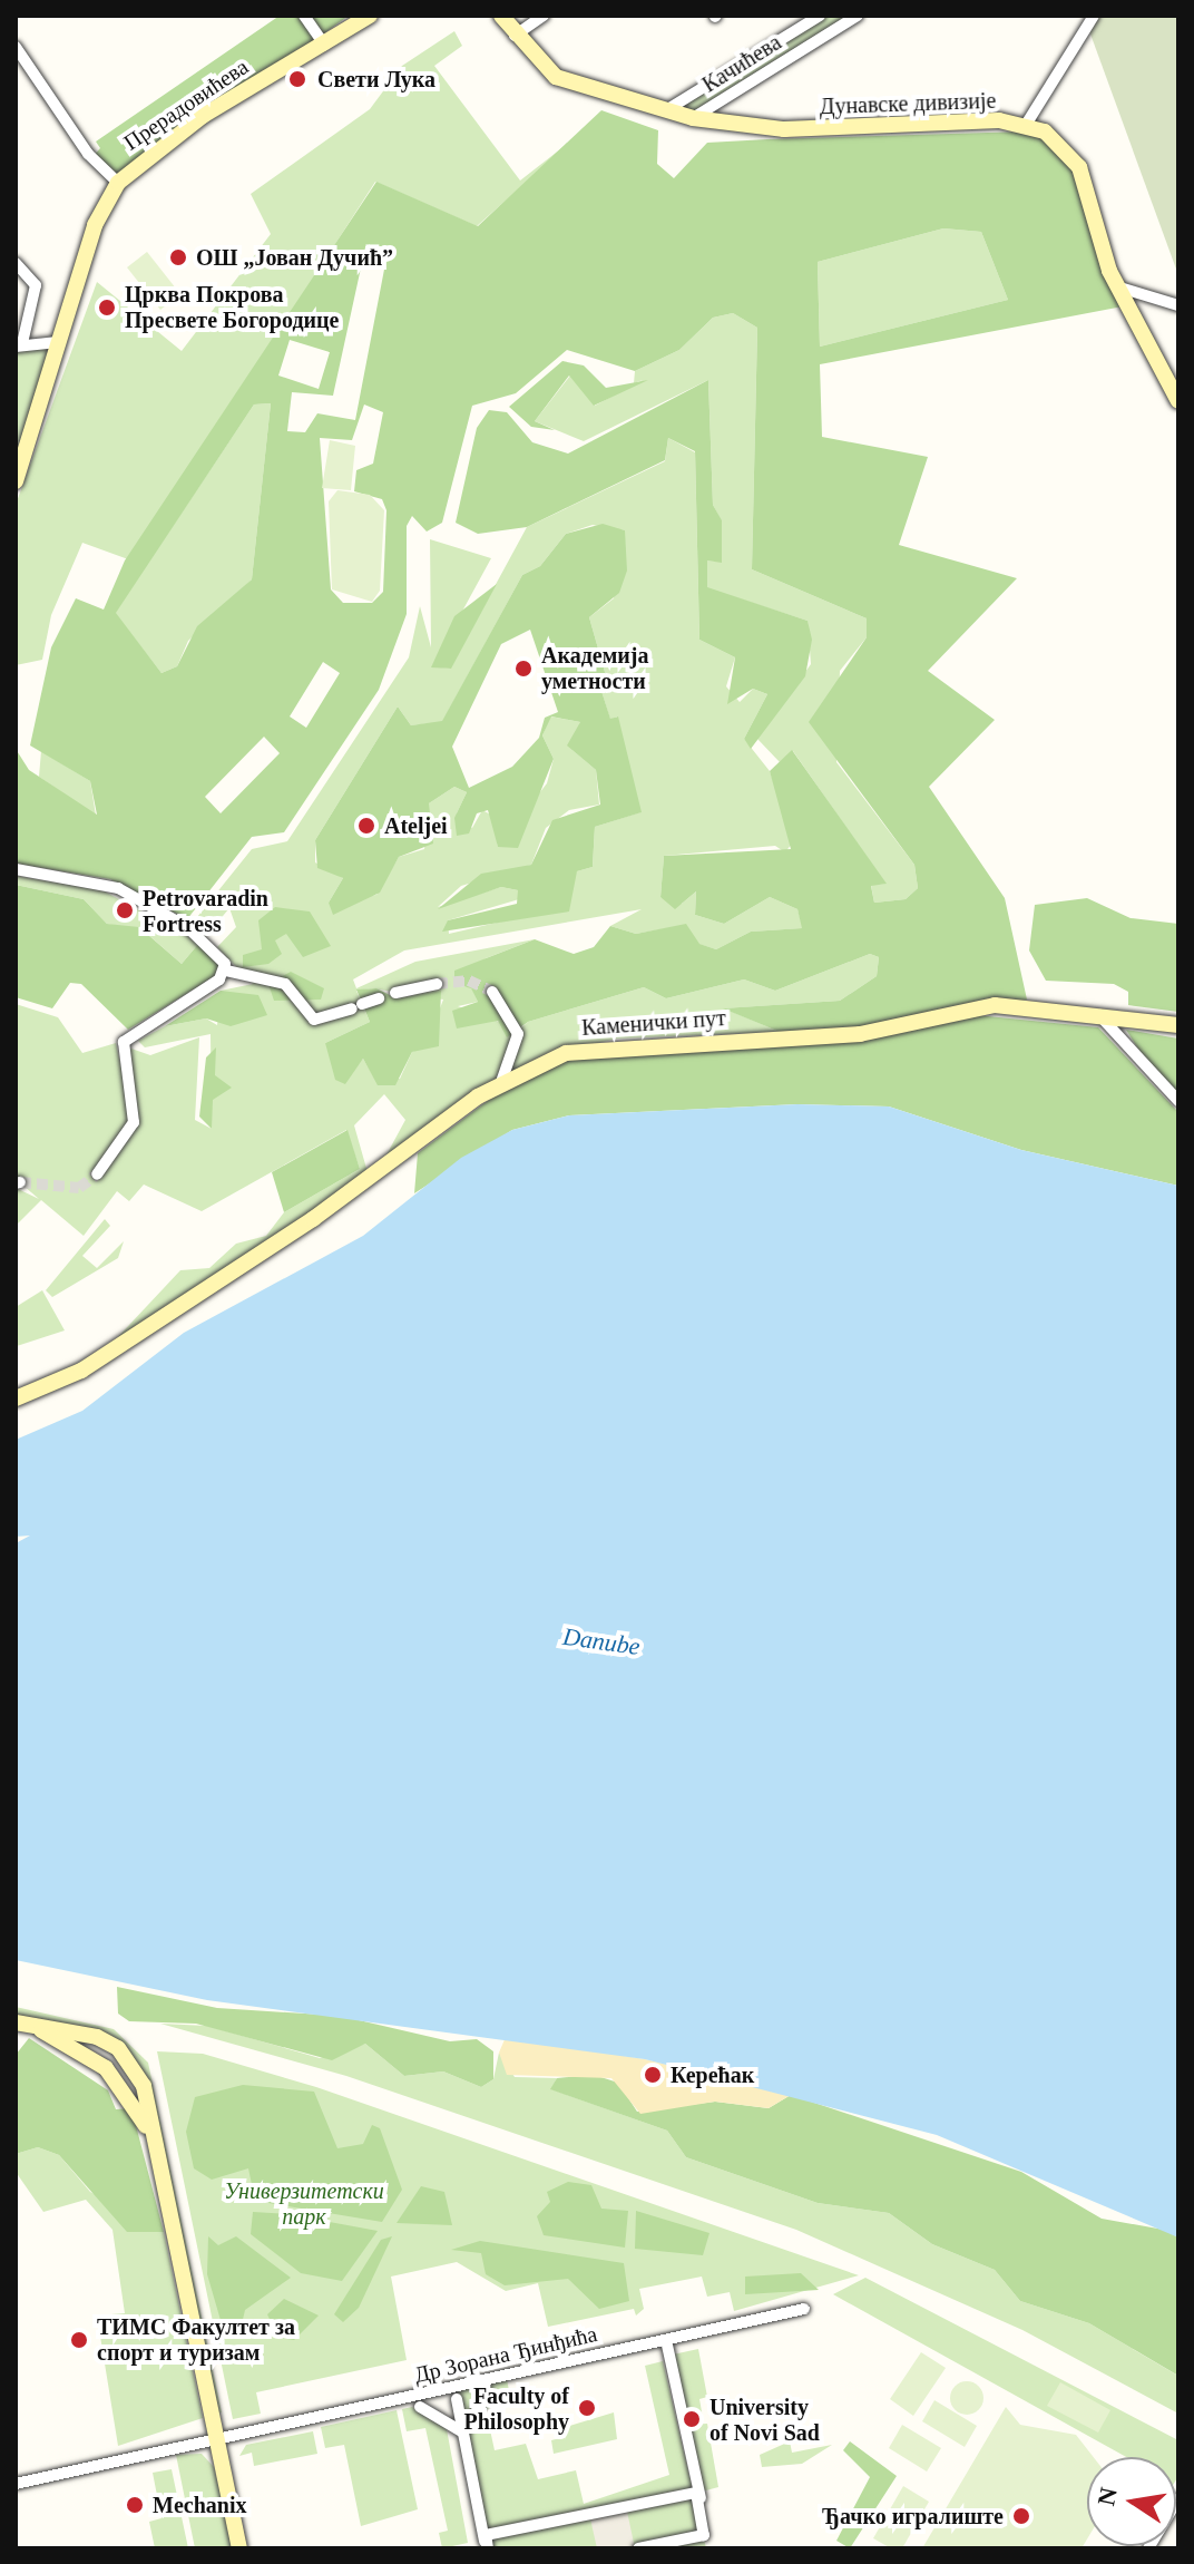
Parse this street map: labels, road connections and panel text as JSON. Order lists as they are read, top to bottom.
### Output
{
  "streets": {
    "main road": ["Дунавске дивизије", "Прерадовићева", "Каменички пут"],
    "street": ["Качићева", "Др Зорана Ђинђића"]
  },
  "crossings": [
    ["Качићева", "Дунавске дивизије"]
  ],
  "water": ["Danube"],
  "parks": ["Универзитетски парк"],
  "places": [
    "Свети Лука",
    "ОШ „Јован Дучић”",
    "Црква Покрова Пресвете Богородице",
    "Академија уметности",
    "Ateljei",
    "Petrovaradin Fortress",
    "Керећак",
    "ТИМС Факултет за спорт и туризам",
    "Faculty of Philosophy",
    "University of Novi Sad",
    "Mechanix",
    "Ђачко игралиште"
  ],
  "north": "left"
}
